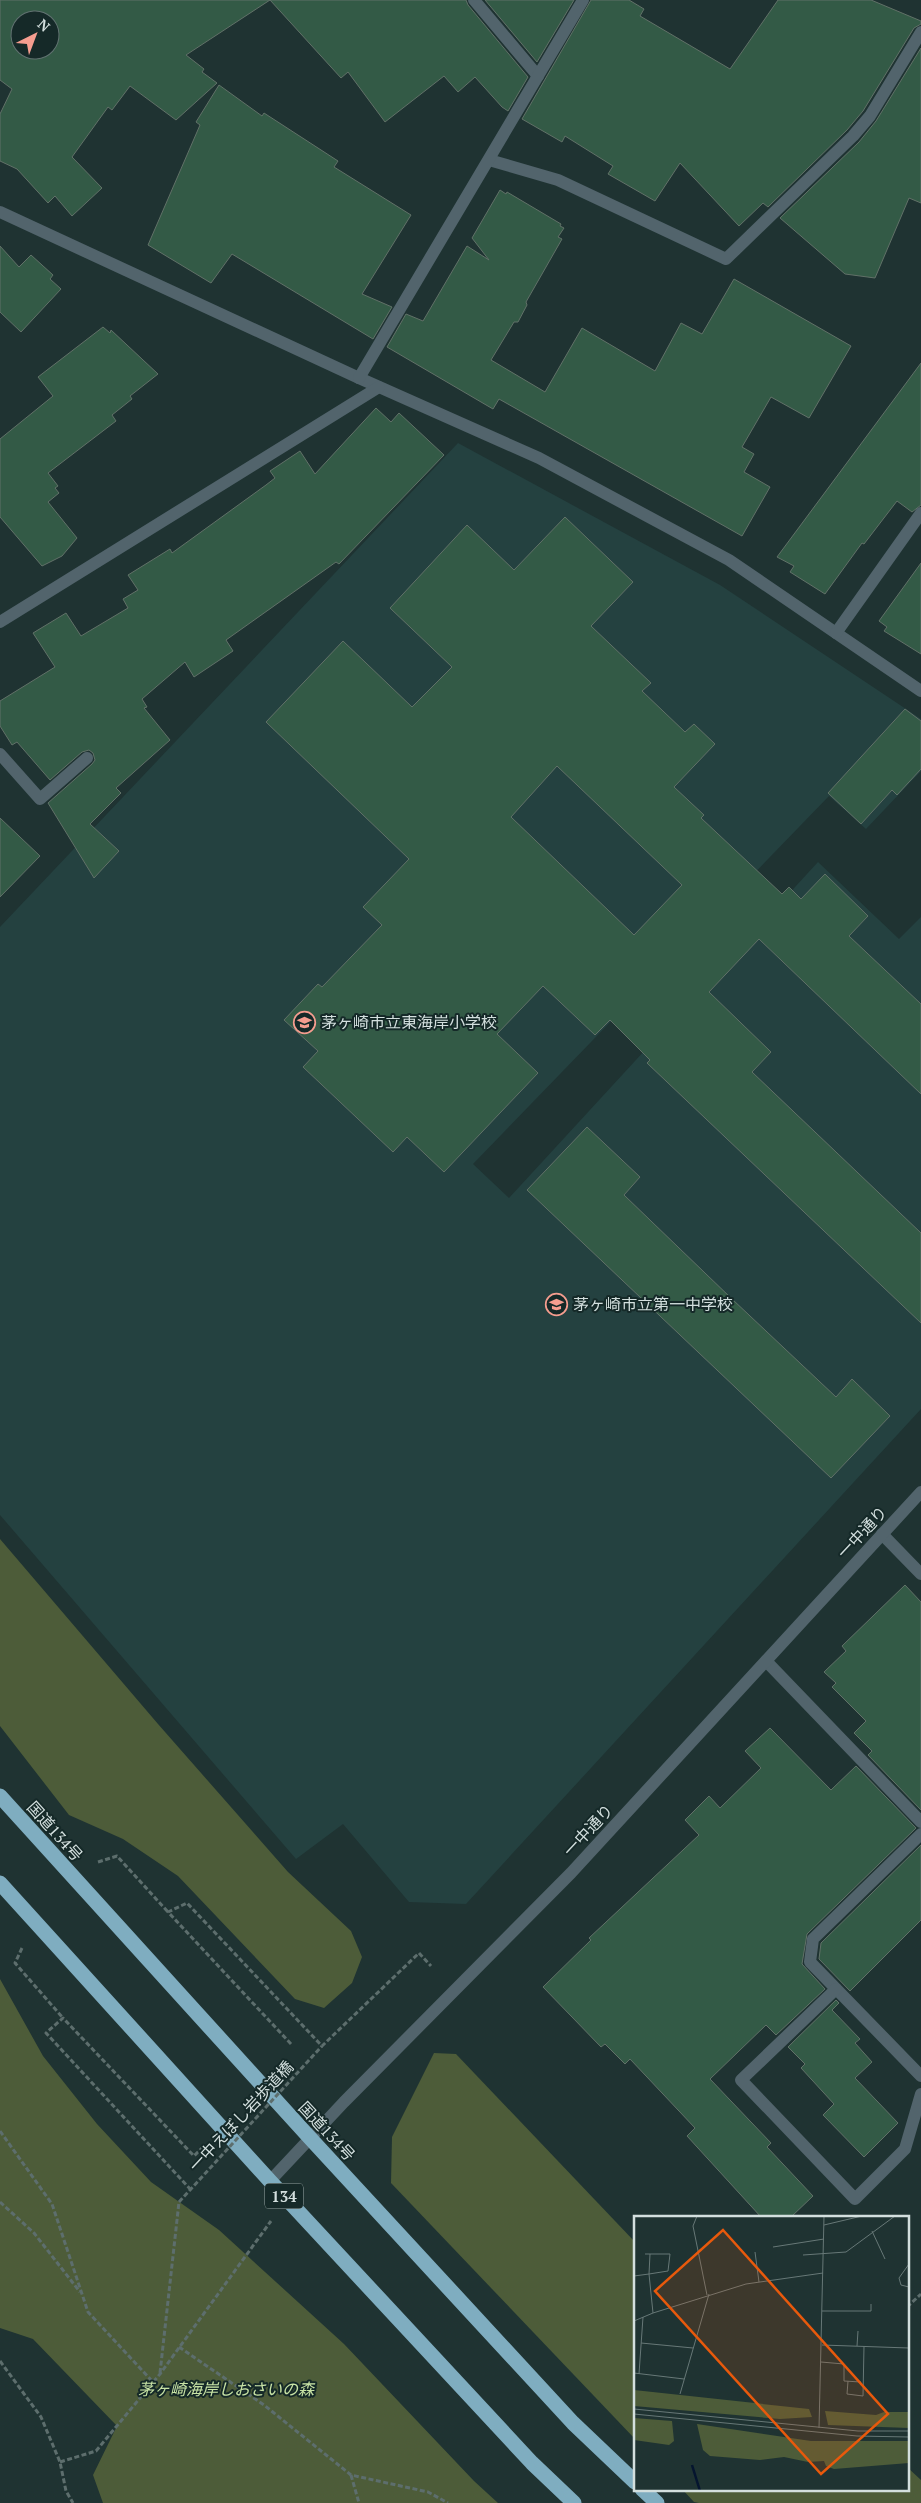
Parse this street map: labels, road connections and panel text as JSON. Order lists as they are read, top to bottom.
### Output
{
  "streets": {
    "highway": ["国道134号", "134"],
    "street": ["一中通り"],
    "path": ["一中えぼし岩歩道橋"]
  },
  "crossings": [
    ["一中通り", "国道134号"],
    ["一中通り", "134"]
  ],
  "parks": ["茅ヶ崎海岸しおさいの森"],
  "places": {
    "school or university": ["茅ヶ崎市立東海岸小学校", "茅ヶ崎市立第一中学校"]
  },
  "north": "top right"
}
